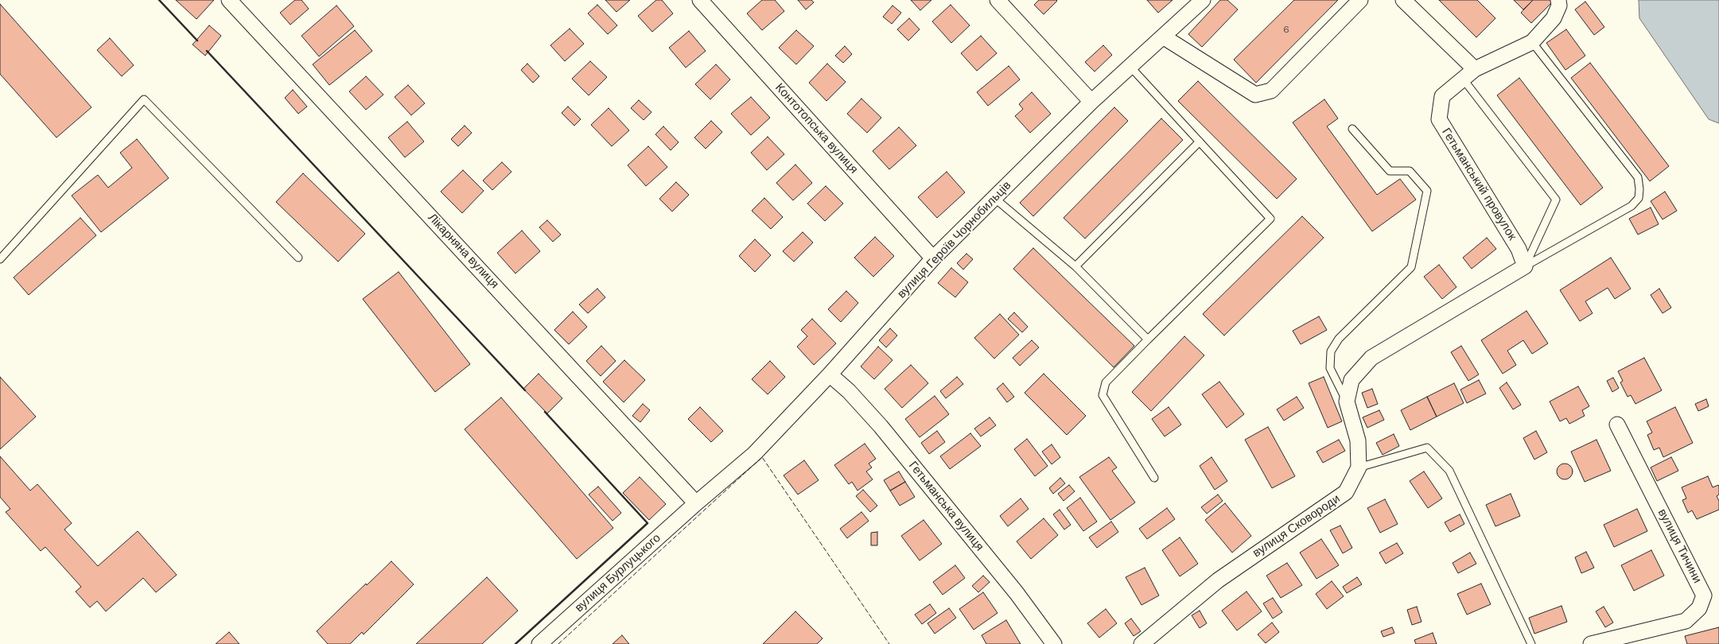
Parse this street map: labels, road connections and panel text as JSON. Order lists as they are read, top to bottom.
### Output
{
  "streets": {
    "street": [
      "Контотопська вулиця",
      "Гетьманський провулок",
      "вулиця Героїв Чорнобильців",
      "Лікарняна вулиця",
      "Гетьманська вулиця",
      "вулиця Сковороди",
      "вулиця Тичини",
      "вулиця Бурлуцького"
    ]
  },
  "crossings": [
    ["Контотопська вулиця", "вулиця Героїв Чорнобильців"],
    ["Гетьманський провулок", "вулиця Сковороди"],
    ["вулиця Героїв Чорнобильців", "Лікарняна вулиця"],
    ["вулиця Героїв Чорнобильців", "Гетьманська вулиця"],
    ["вулиця Героїв Чорнобильців", "вулиця Бурлуцького"],
    ["Лікарняна вулиця", "вулиця Бурлуцького"]
  ],
  "house_numbers": ["6"]
}
